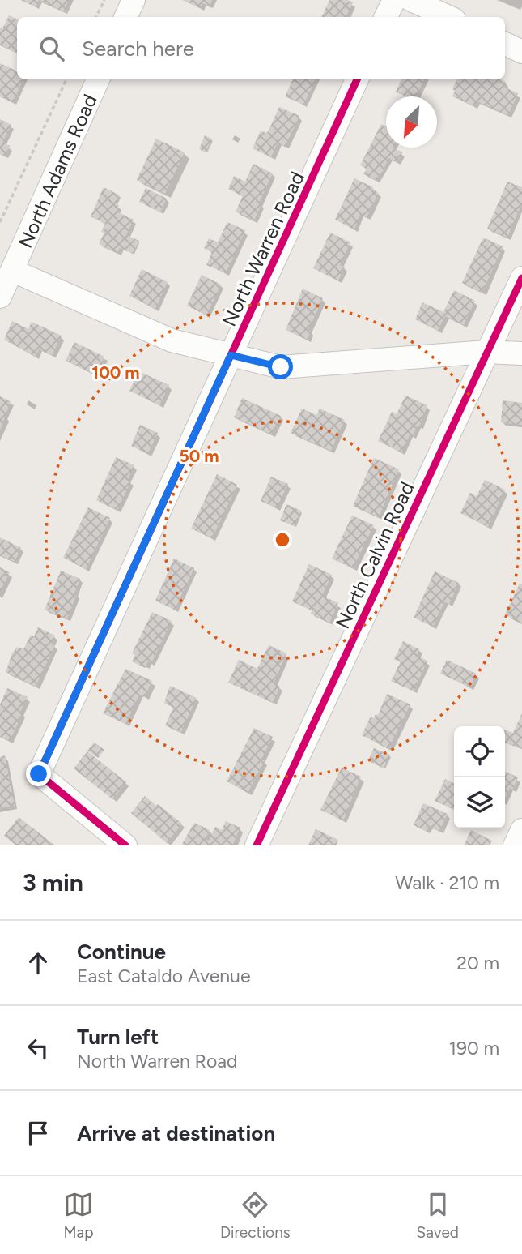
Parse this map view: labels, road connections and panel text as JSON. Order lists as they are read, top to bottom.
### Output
{
  "streets": {
    "street": ["North Adams Road", "North Warren Road", "North Calvin Road"]
  },
  "north": "bottom left",
  "page": {
    "search": "Search here",
    "heading": ["3 min", "Walk · 210 m"],
    "list": [
      ["Continue", "East Cataldo Avenue", "20 m"],
      ["Turn left", "North Warren Road", "190 m"],
      "Arrive at destination"
    ],
    "nav": ["Map", "Directions", "Saved"]
  },
  "rings": ["100 m", "50 m"]
}
